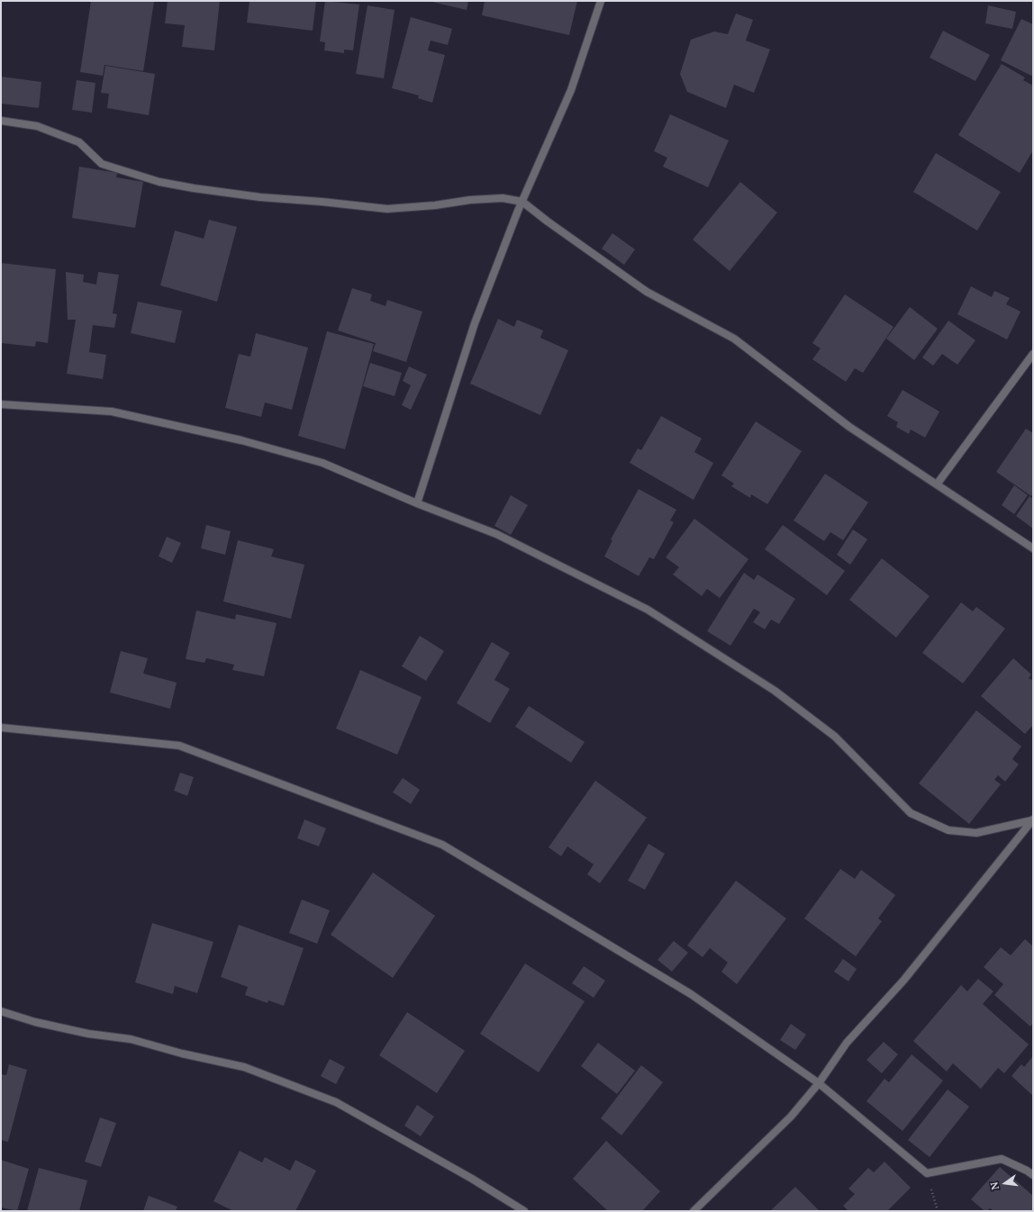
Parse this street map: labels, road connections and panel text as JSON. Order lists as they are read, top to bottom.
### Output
{
  "north": "left"
}
